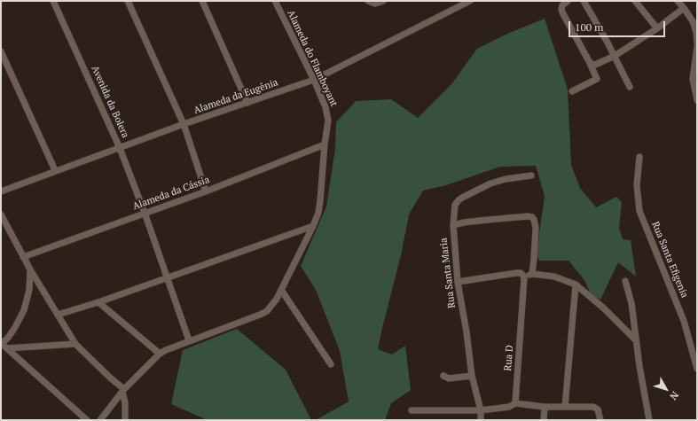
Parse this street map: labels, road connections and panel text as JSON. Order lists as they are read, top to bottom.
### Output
{
  "streets": {
    "street": [
      "Alameda do Flamboyant",
      "Alameda da Eugênia",
      "Avenida da Bolera",
      "Alameda da Cássia",
      "Rua Santa Efigenia",
      "Rua Santa Maria",
      "Rua D"
    ]
  },
  "crossings": [
    ["Alameda do Flamboyant", "Alameda da Eugênia"],
    ["Alameda do Flamboyant", "Avenida da Bolera"],
    ["Alameda do Flamboyant", "Alameda da Cássia"],
    ["Alameda da Eugênia", "Avenida da Bolera"],
    ["Avenida da Bolera", "Alameda da Cássia"]
  ],
  "scale_bar": "100 m",
  "north": "bottom right"
}
